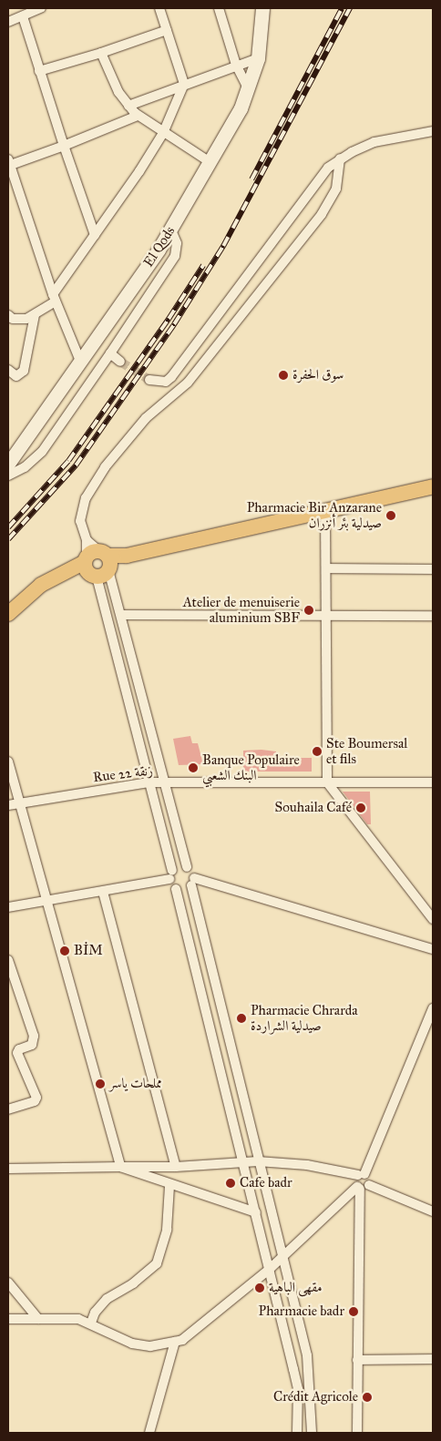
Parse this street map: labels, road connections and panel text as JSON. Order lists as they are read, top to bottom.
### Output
{
  "streets": {
    "street": ["El Qods", "Rue 22 زنقة"]
  },
  "places": [
    "سوق الحفرة",
    "Pharmacie Bir Anzarane صيدلية بئر أنزران",
    "Atelier de menuiserie aluminium SBF",
    "Ste Boumersal et fils",
    "Banque Populaire البنك الشعبي",
    "Souhaila Café",
    "BİM",
    "Pharmacie Chrarda صيدلية الشراردة",
    "مملحات ياسر",
    "Cafe badr",
    "مقهى الباهية",
    "Pharmacie badr",
    "Crédit Agricole"
  ]
}
